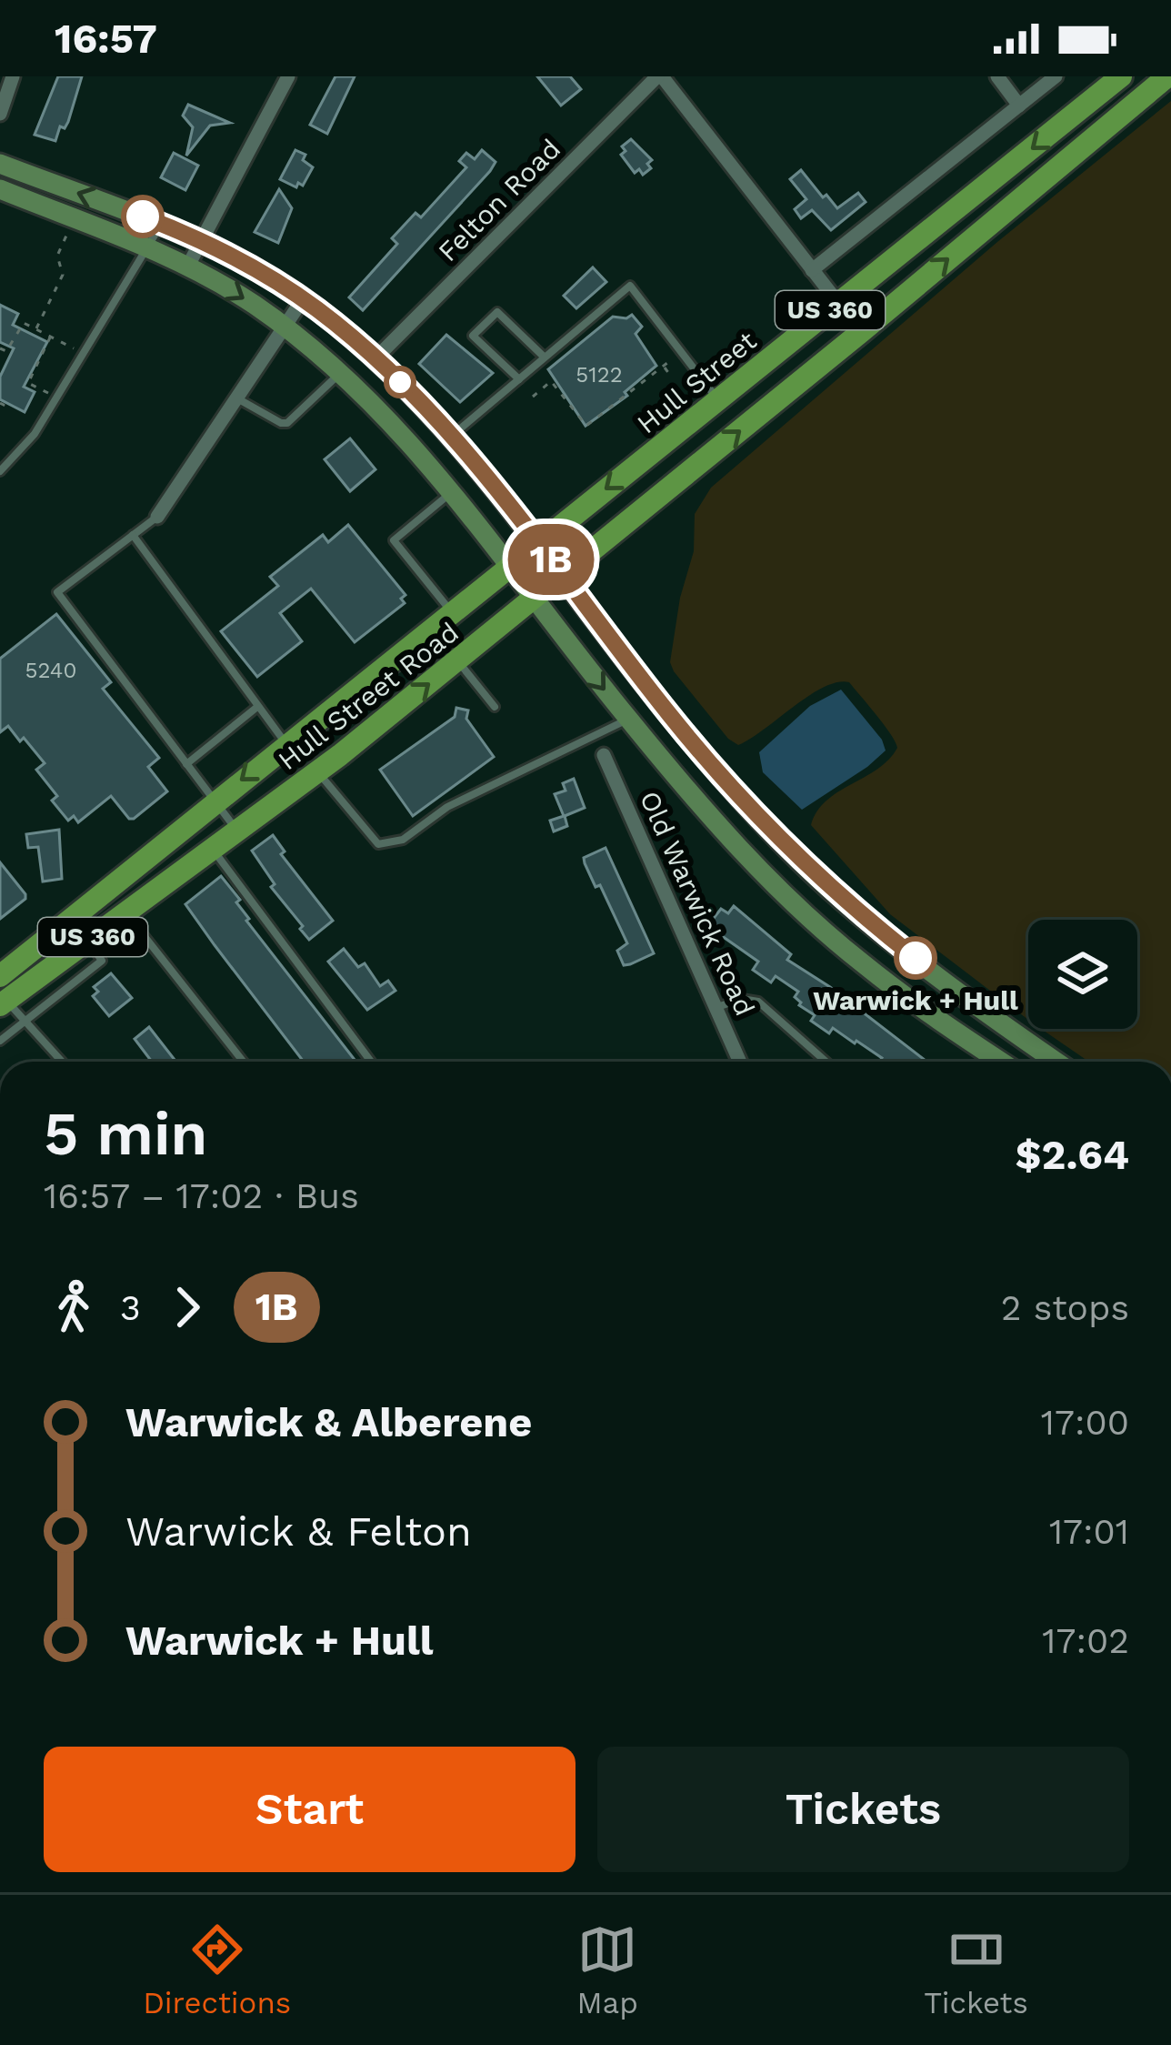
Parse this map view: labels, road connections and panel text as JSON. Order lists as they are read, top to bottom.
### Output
{
  "streets": {
    "main road": ["US 360", "Hull Street", "Hull Street Road"],
    "street": ["Felton Road", "Old Warwick Road"]
  },
  "crossings": [
    ["US 360", "Hull Street Road"],
    ["Hull Street", "Hull Street Road"]
  ],
  "places": ["Warwick + Hull"],
  "lines": ["bus line 1B"],
  "house_numbers": ["5122", "5240"],
  "page": {
    "status": "16:57",
    "on_map": "1B",
    "heading": ["5 min", "16:57 – 17:02 · Bus", "$2.64"],
    "legs": ["3", "1B", "2 stops"],
    "list": [
      {
        "name": "Warwick & Alberene",
        "value": "17:00"
      },
      {
        "name": "Warwick & Felton",
        "value": "17:01"
      },
      {
        "name": "Warwick + Hull",
        "value": "17:02"
      }
    ],
    "buttons": ["Start", "Tickets"],
    "tabs": ["Directions", "Map", "Tickets"]
  }
}
